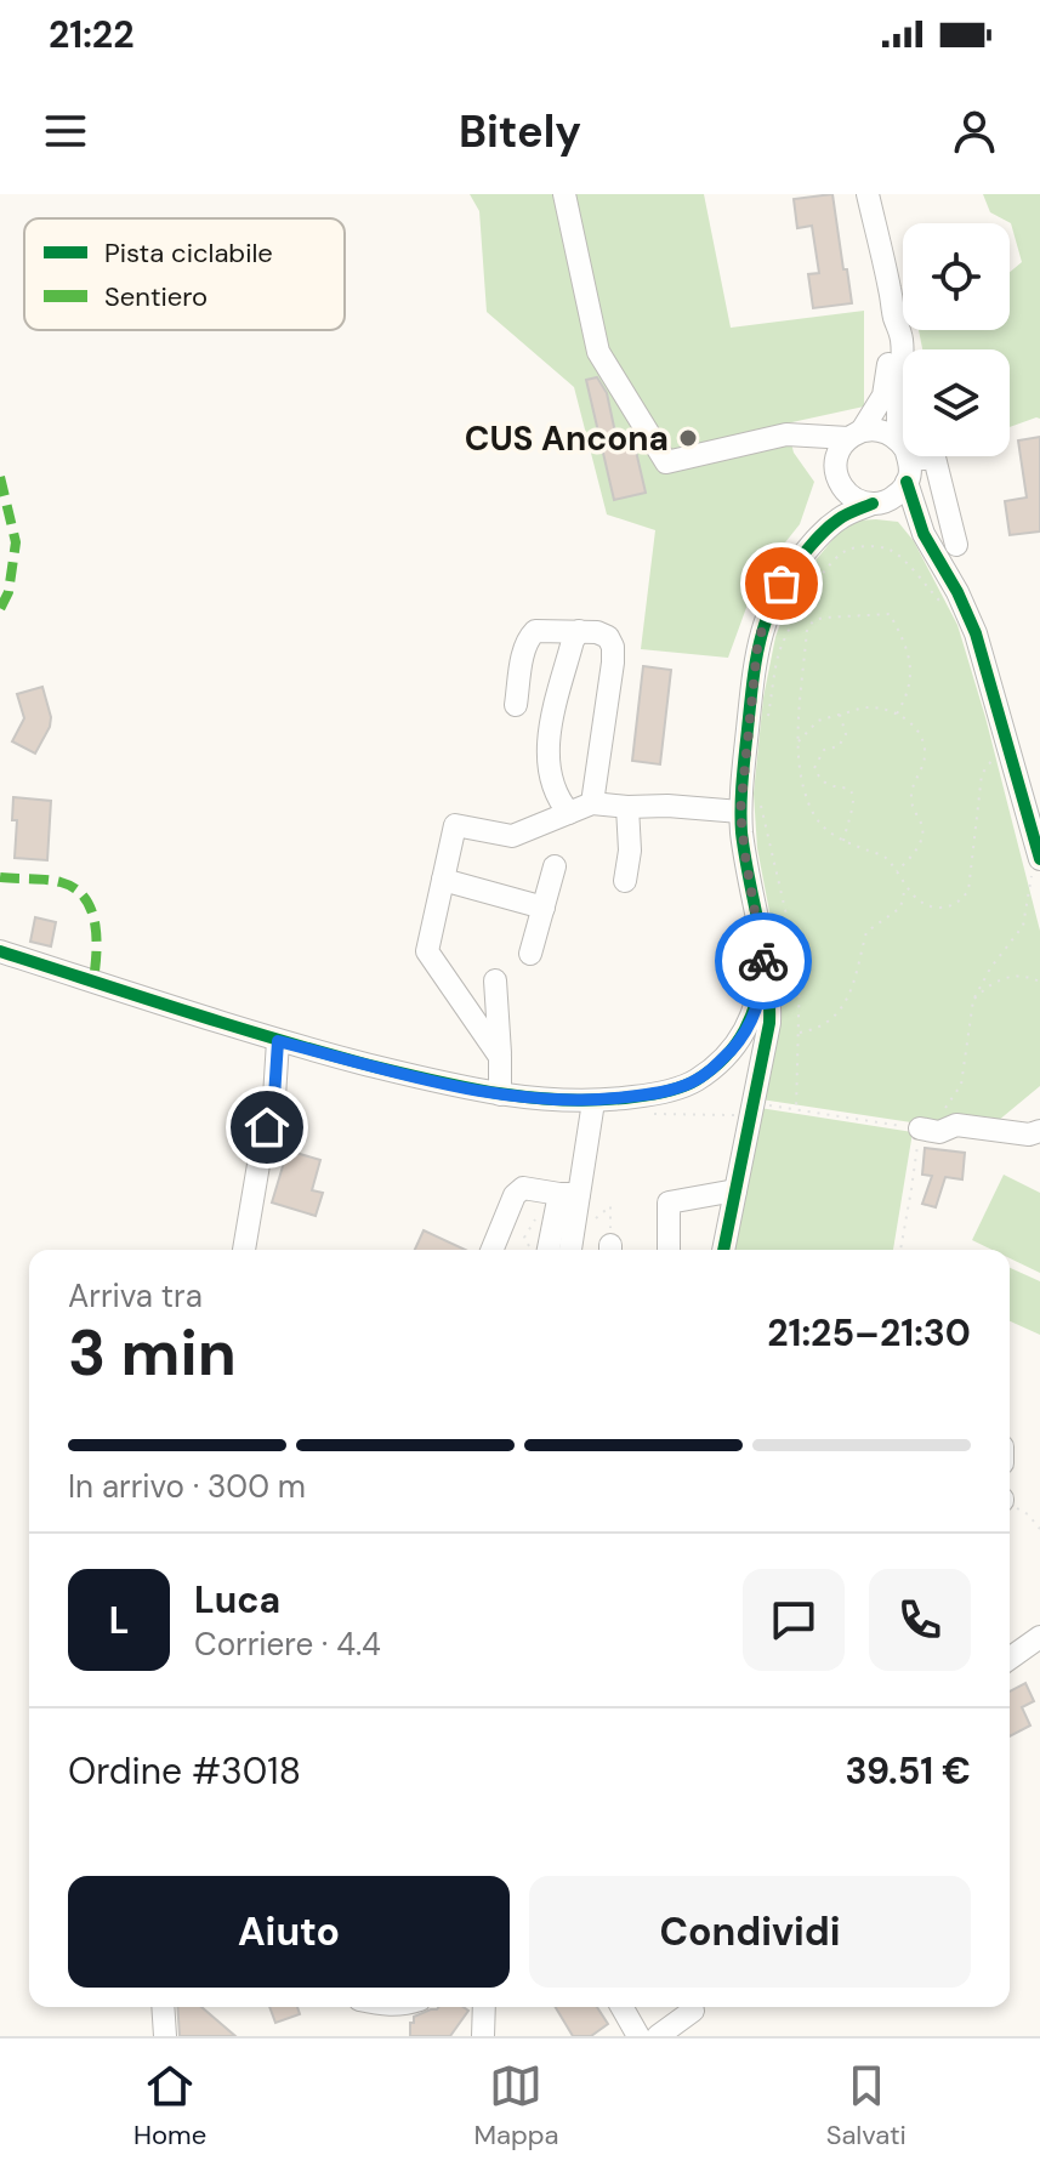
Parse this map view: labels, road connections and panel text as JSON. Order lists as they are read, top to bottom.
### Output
{
  "places": ["CUS Ancona"],
  "legend": ["Pista ciclabile", "Sentiero"],
  "page": {
    "status": "21:22",
    "header": "Bitely",
    "heading": ["3 min", "Arriva tra", "21:25–21:30"],
    "panel": [
      "Luca",
      "Corriere · 4.4",
      "Ordine #3018",
      "39.51 €"
    ],
    "bar": "In arrivo · 300 m",
    "round": "L",
    "buttons": ["Aiuto", "Condividi"],
    "tabs": ["Home", "Mappa", "Salvati"]
  }
}
